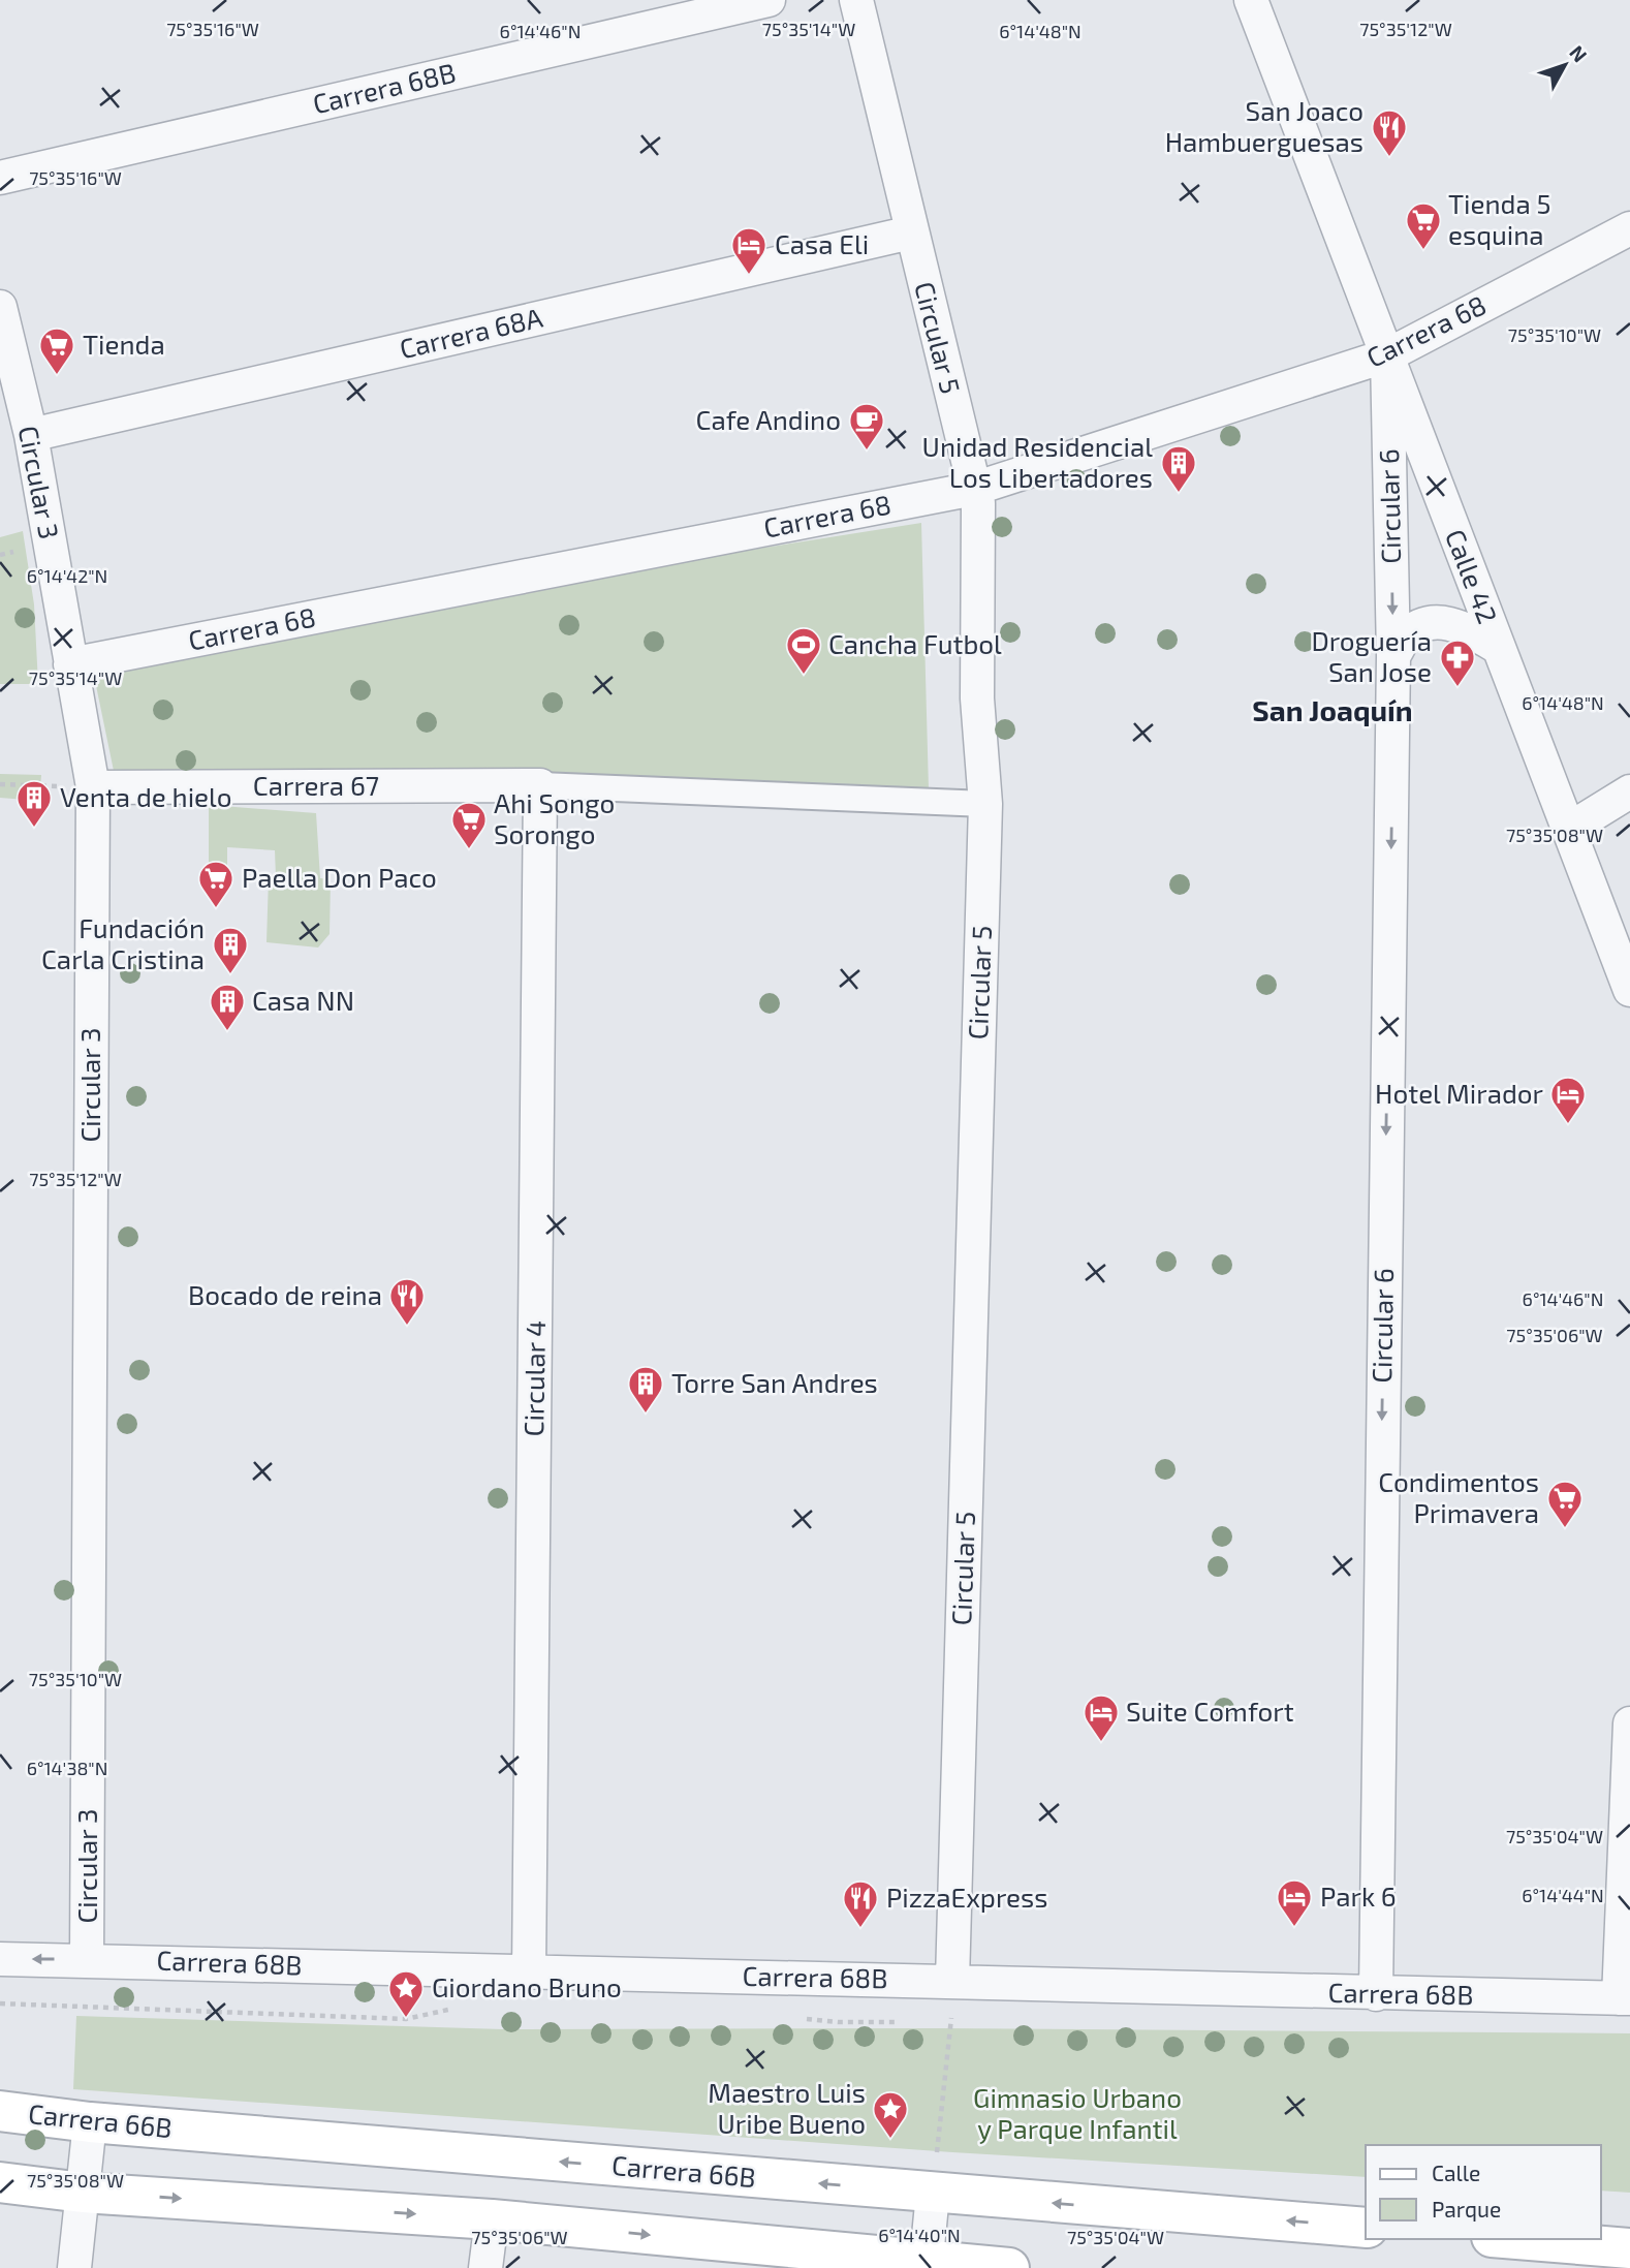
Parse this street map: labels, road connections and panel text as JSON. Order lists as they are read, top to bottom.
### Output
{
  "streets": {
    "main road": ["Carrera 66B"],
    "street": [
      "Carrera 68B",
      "Carrera 68",
      "Carrera 68A",
      "Circular 5",
      "Circular 3",
      "Circular 6",
      "Calle 42",
      "Carrera 67",
      "Circular 4"
    ]
  },
  "crossings": [
    ["Carrera 68B", "Circular 5"],
    ["Carrera 68B", "Circular 3"],
    ["Carrera 68B", "Circular 6"],
    ["Carrera 68B", "Circular 4"],
    ["Carrera 68", "Circular 5"],
    ["Carrera 68", "Circular 3"],
    ["Carrera 68", "Circular 6"],
    ["Carrera 68", "Calle 42"],
    ["Carrera 68A", "Circular 5"],
    ["Carrera 68A", "Circular 3"],
    ["Circular 3", "Carrera 67"],
    ["Circular 6", "Calle 42"],
    ["Carrera 67", "Circular 4"]
  ],
  "one_way": ["Circular 6"],
  "districts": ["San Joaquín"],
  "parks": ["Gimnasio Urbano y Parque Infantil"],
  "places": {
    "restaurant": ["San Joaco Hambuerguesas", "Bocado de reina", "PizzaExpress"],
    "supermarket": [
      "Tienda 5 esquina",
      "Tienda",
      "Ahi Songo Sorongo",
      "Paella Don Paco",
      "Condimentos Primavera"
    ],
    "hotel": [
      "Casa Eli",
      "Hotel Mirador",
      "Suite Comfort",
      "Park 6"
    ],
    "cafe": ["Cafe Andino"],
    "building": [
      "Unidad Residencial Los Libertadores",
      "Venta de hielo",
      "Fundación Carla Cristina",
      "Casa NN",
      "Torre San Andres"
    ],
    "sports": ["Cancha Futbol"],
    "pharmacy": ["Droguería San Jose"],
    "place": ["Giordano Bruno", "Maestro Luis Uribe Bueno"]
  },
  "legend": ["Calle", "Parque"],
  "north": "top right",
  "coordinates": [
    "75°35'16\"W",
    "75°35'14\"W",
    "75°35'12\"W",
    "6°14'46\"N",
    "6°14'48\"N",
    "75°35'10\"W",
    "6°14'42\"N",
    "75°35'08\"W",
    "75°35'06\"W",
    "6°14'38\"N",
    "75°35'04\"W",
    "6°14'44\"N",
    "6°14'40\"N"
  ]
}
